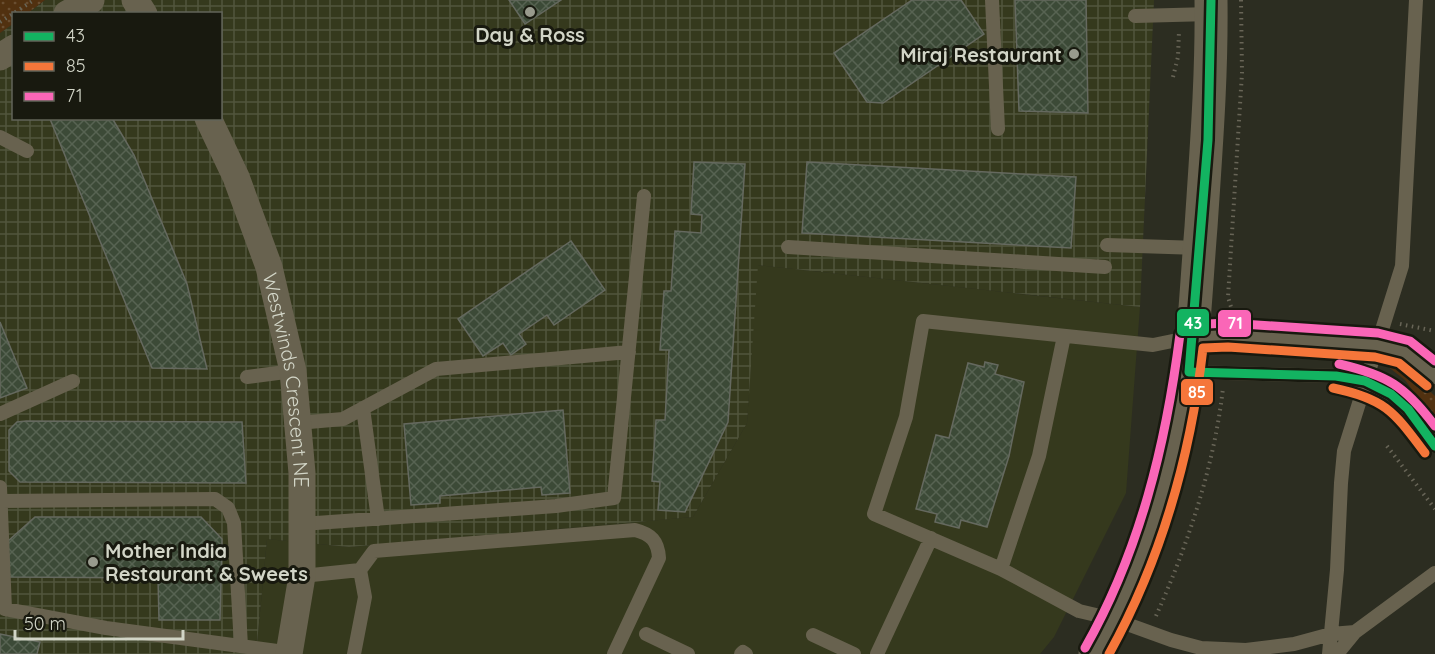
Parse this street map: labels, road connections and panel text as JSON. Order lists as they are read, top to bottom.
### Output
{
  "streets": {
    "street": ["Westwinds Crescent NE"]
  },
  "places": ["Day & Ross", "Miraj Restaurant", "Mother India Restaurant & Sweets"],
  "lines": ["transit line 43", "transit line 71", "transit line 85"],
  "legend": ["43", "85", "71"],
  "scale_bar": "50 m"
}
